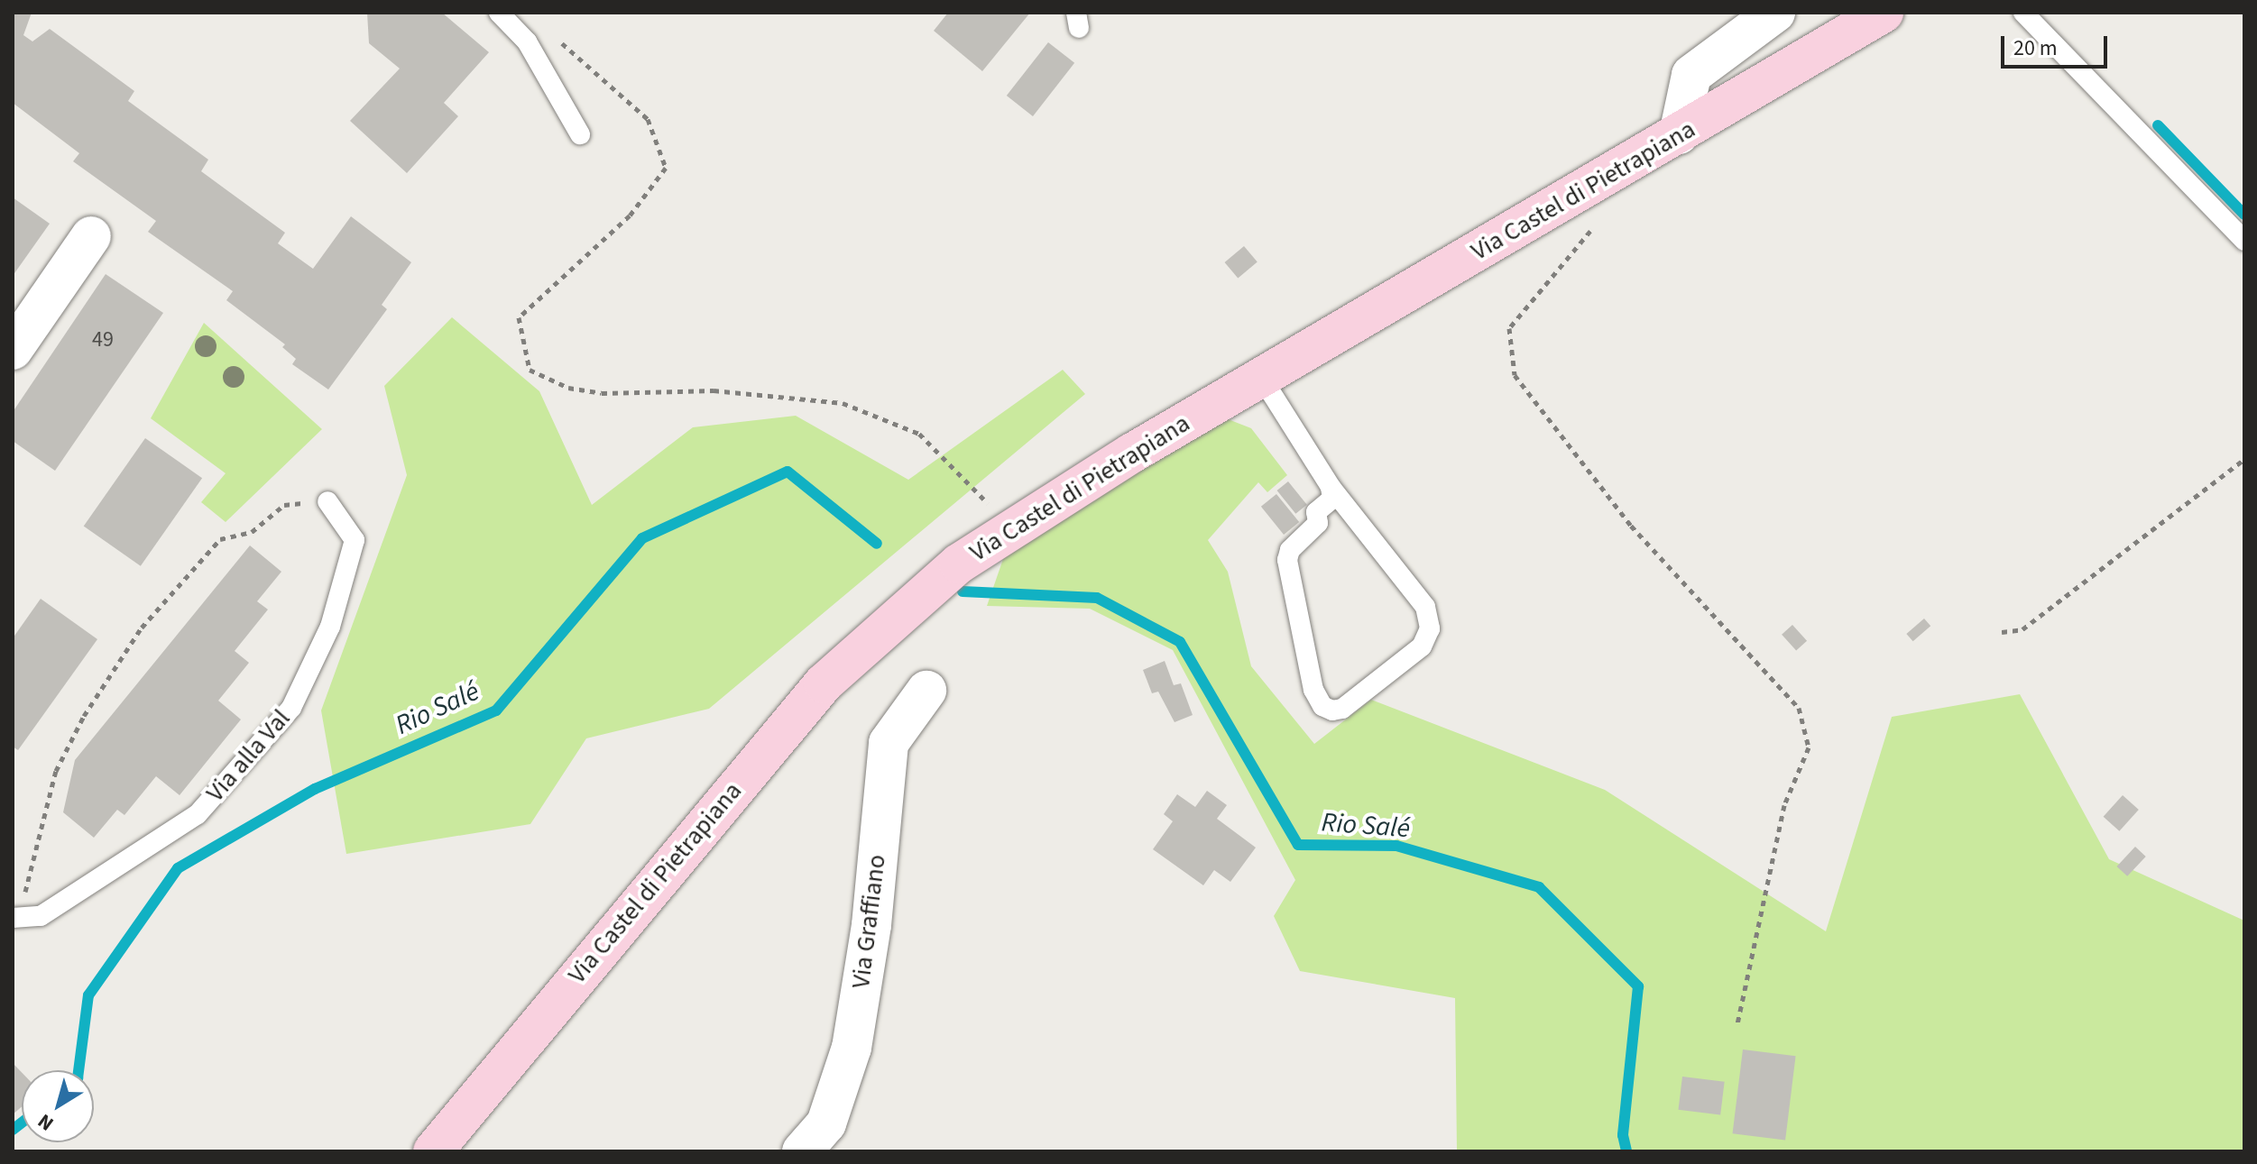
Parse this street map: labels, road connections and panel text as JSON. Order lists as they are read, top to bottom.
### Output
{
  "streets": {
    "main road": ["Via Castel di Pietrapiana"],
    "street": ["Via Graffiano"],
    "lane": ["Via alla Val"]
  },
  "water": ["Rio Salé"],
  "house_numbers": ["49"],
  "scale_bar": "20 m",
  "north": "bottom left"
}
